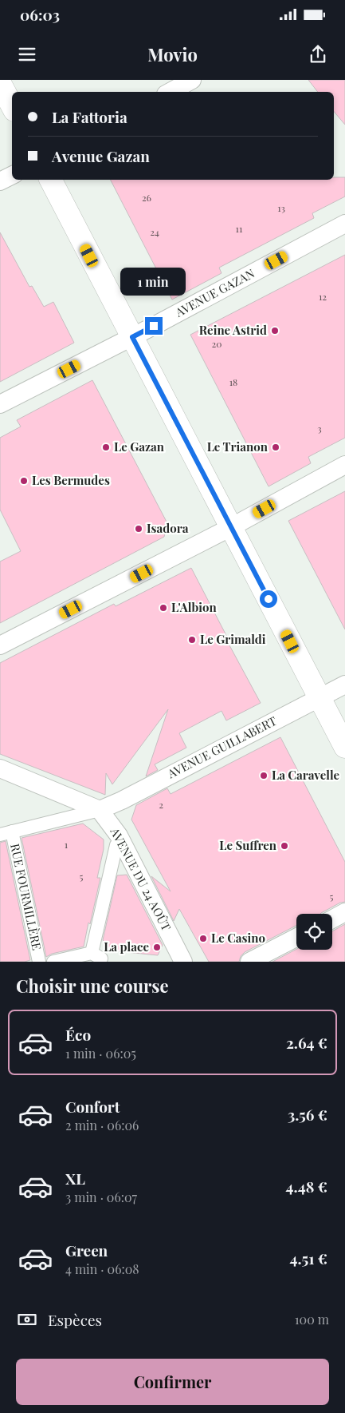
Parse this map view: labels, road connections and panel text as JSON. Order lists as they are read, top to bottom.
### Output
{
  "streets": {
    "street": [
      "AVENUE GAZAN",
      "AVENUE GUILLABERT",
      "AVENUE DU 24 AOÛT",
      "RUE FOURMILLÈRE"
    ]
  },
  "crossings": [
    ["AVENUE GUILLABERT", "AVENUE DU 24 AOÛT"]
  ],
  "places": [
    "Reine Astrid",
    "Le Gazan",
    "Le Trianon",
    "Les Bermudes",
    "Isadora",
    "L'Albion",
    "Le Grimaldi",
    "La Caravelle",
    "Le Suffren",
    "Le Casino",
    "La place"
  ],
  "house_numbers": [
    "26",
    "13",
    "11",
    "24",
    "12",
    "20",
    "18",
    "3",
    "2",
    "1",
    "5",
    "5"
  ],
  "page": {
    "status": "06:03",
    "header": "Movio",
    "banner": ["La Fattoria", "Avenue Gazan"],
    "bubble": "1 min",
    "heading": "Choisir une course",
    "list": [
      {
        "name": "Éco",
        "note": "1 min · 06:05",
        "value": "2.64 €"
      },
      {
        "name": "Confort",
        "note": "2 min · 06:06",
        "value": "3.56 €"
      },
      {
        "name": "XL",
        "note": "3 min · 06:07",
        "value": "4.48 €"
      },
      {
        "name": "Green",
        "note": "4 min · 06:08",
        "value": "4.51 €"
      }
    ],
    "pay": ["Espèces", "100 m"],
    "buttons": "Confirmer"
  }
}
